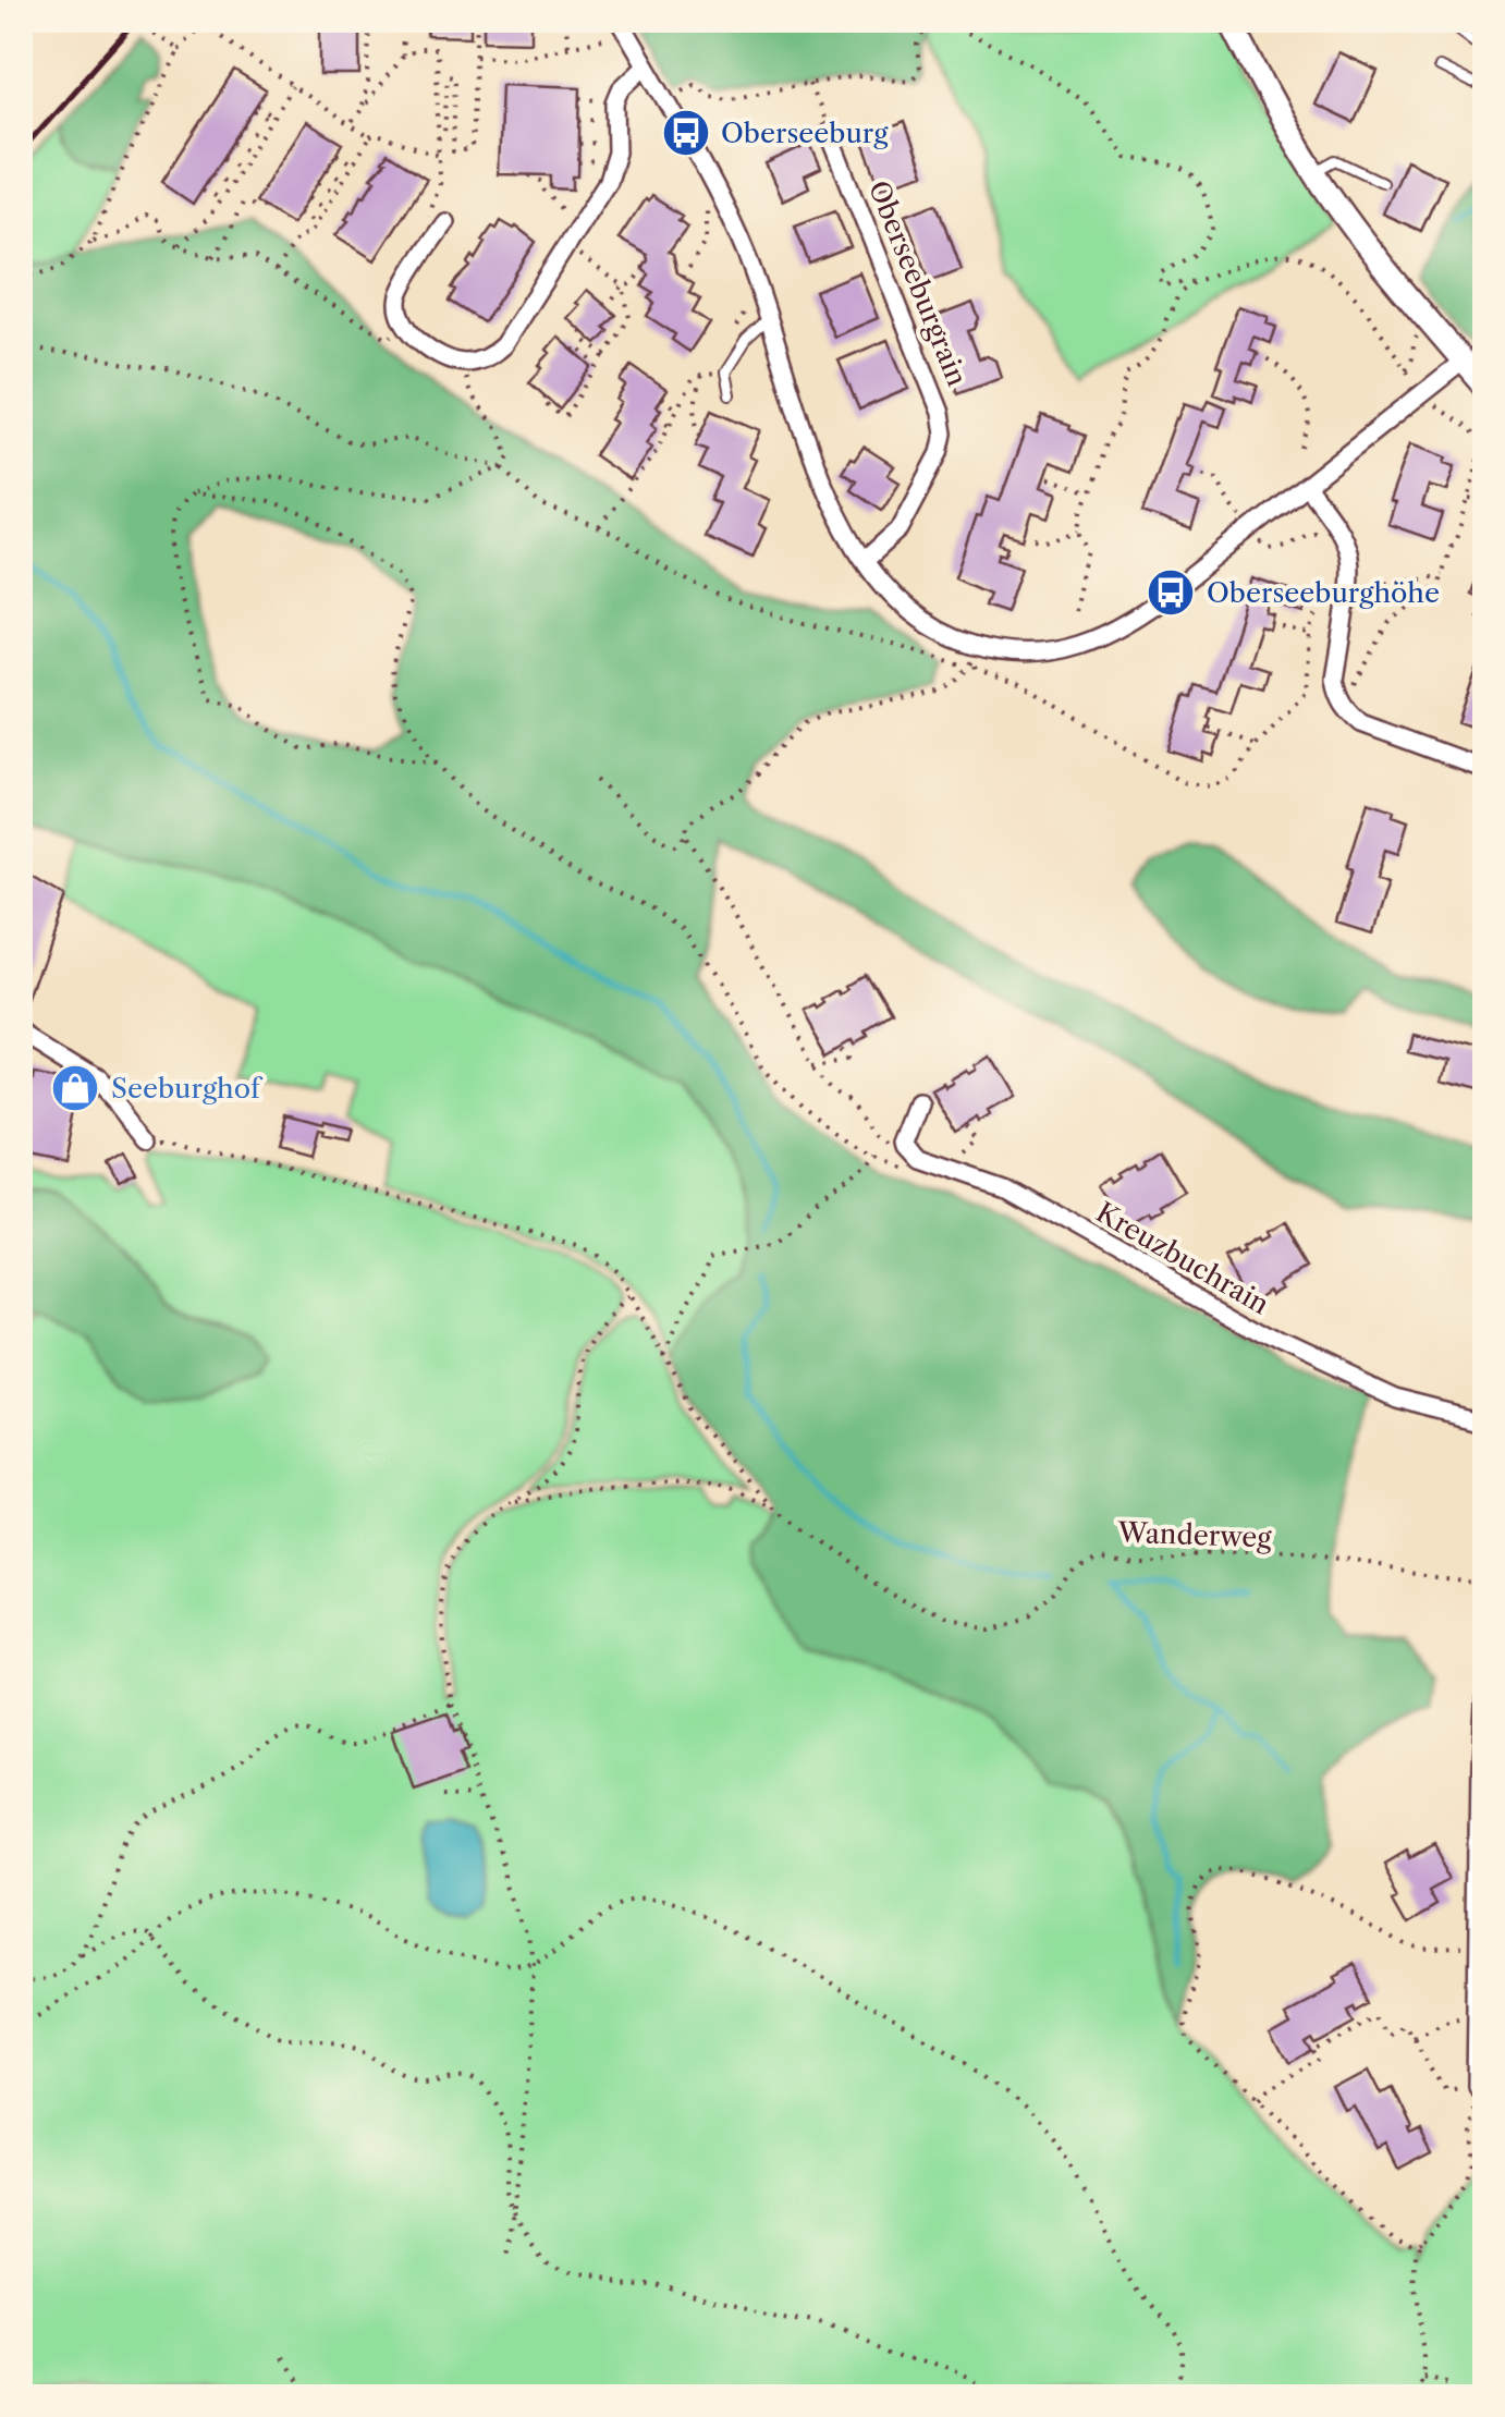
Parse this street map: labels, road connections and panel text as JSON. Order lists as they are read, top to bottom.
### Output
{
  "streets": {
    "street": ["Oberseeburgrain", "Kreuzbuchrain"],
    "path": ["Wanderweg"]
  },
  "places": {
    "bus stop": ["Oberseeburg", "Oberseeburghöhe"],
    "shop": ["Seeburghof"]
  }
}
